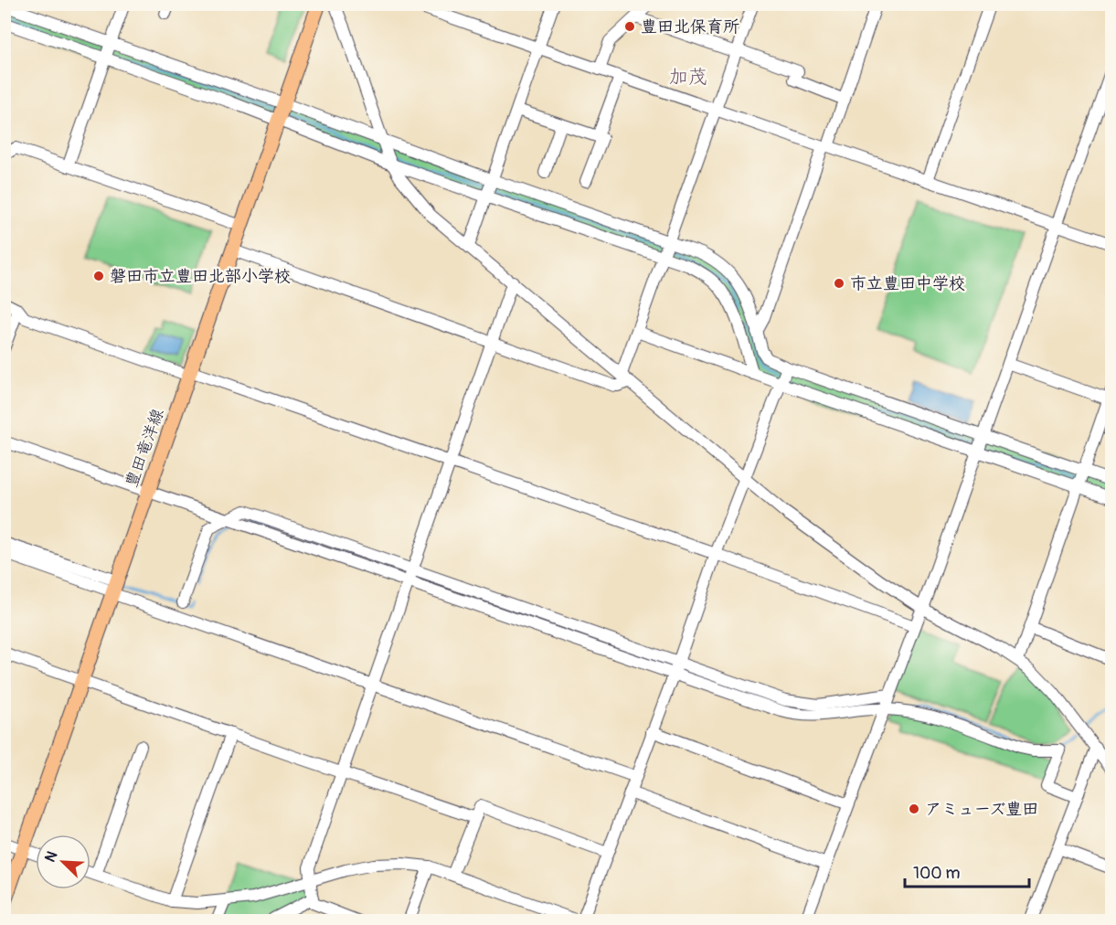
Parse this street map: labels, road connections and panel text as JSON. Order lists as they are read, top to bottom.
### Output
{
  "streets": {
    "main road": ["豊田竜洋線"]
  },
  "districts": ["加茂"],
  "places": [
    "豊田北保育所",
    "磐田市立豊田北部小学校",
    "市立豊田中学校",
    "アミューズ豊田"
  ],
  "scale_bar": "100 m",
  "north": "top left"
}
